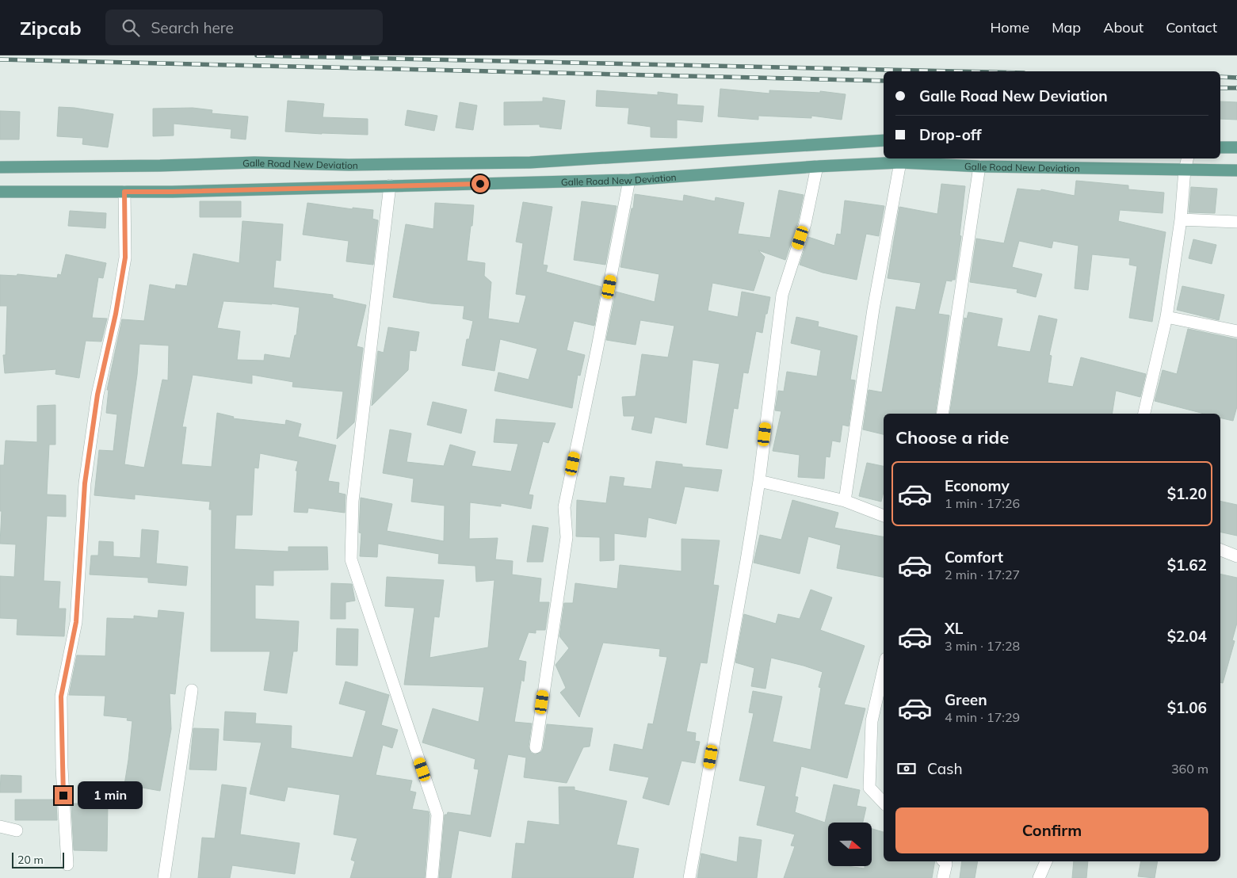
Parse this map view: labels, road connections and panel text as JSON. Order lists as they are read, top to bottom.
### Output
{
  "streets": {
    "main road": ["Galle Road New Deviation"]
  },
  "scale_bar": "20 m",
  "north": "right",
  "page": {
    "header": "Zipcab",
    "search": "Search here",
    "nav": [
      "Home",
      "Map",
      "About",
      "Contact"
    ],
    "banner": ["Galle Road New Deviation", "Drop-off"],
    "heading": "Choose a ride",
    "list": [
      {
        "name": "Economy",
        "note": "1 min · 17:26",
        "value": "$1.20"
      },
      {
        "name": "Comfort",
        "note": "2 min · 17:27",
        "value": "$1.62"
      },
      {
        "name": "XL",
        "note": "3 min · 17:28",
        "value": "$2.04"
      },
      {
        "name": "Green",
        "note": "4 min · 17:29",
        "value": "$1.06"
      }
    ],
    "pay": ["Cash", "360 m"],
    "bubble": "1 min",
    "buttons": "Confirm",
    "scale": "20 m"
  }
}
